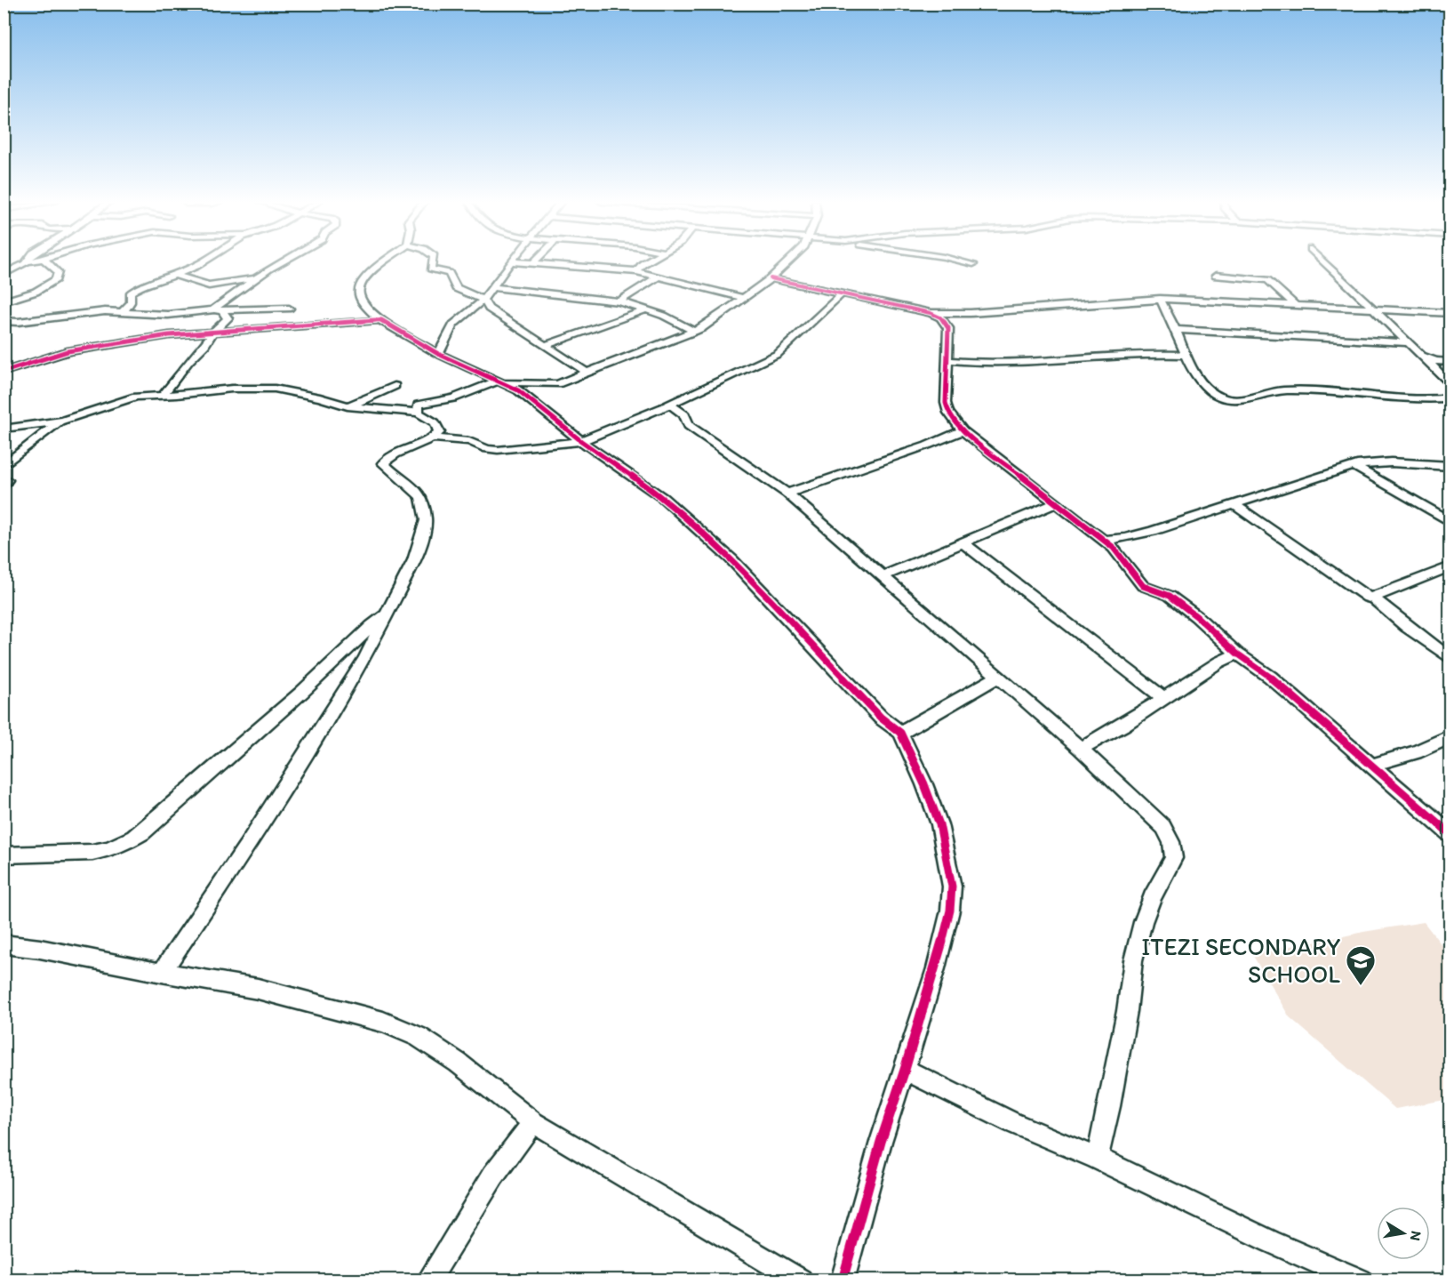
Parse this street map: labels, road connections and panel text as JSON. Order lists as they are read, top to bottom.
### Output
{
  "places": {
    "school or university": ["ITEZI SECONDARY SCHOOL"]
  },
  "north": "right"
}
